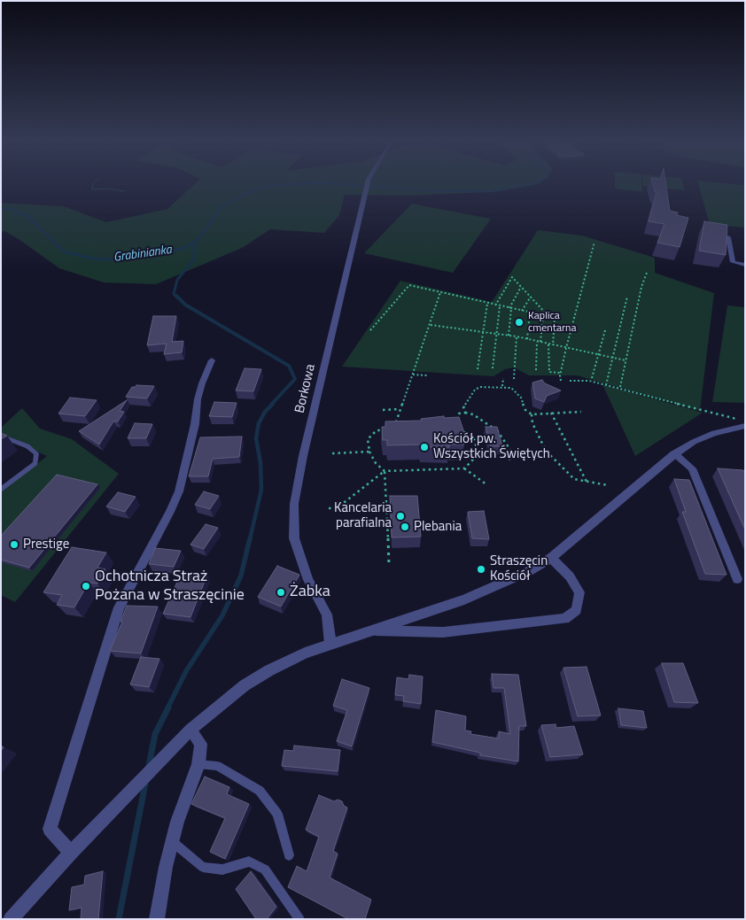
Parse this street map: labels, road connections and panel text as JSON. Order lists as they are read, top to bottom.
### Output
{
  "streets": {
    "street": ["Borkowa"]
  },
  "water": ["Grabinianka"],
  "places": [
    "Kaplica cmentarna",
    "Kościół pw. Wszystkich Świętych",
    "Kancelaria parafialna",
    "Plebania",
    "Prestige",
    "Straszęcin Kościół",
    "Ochotnicza Straż Pożana w Straszęcinie",
    "Żabka"
  ]
}
